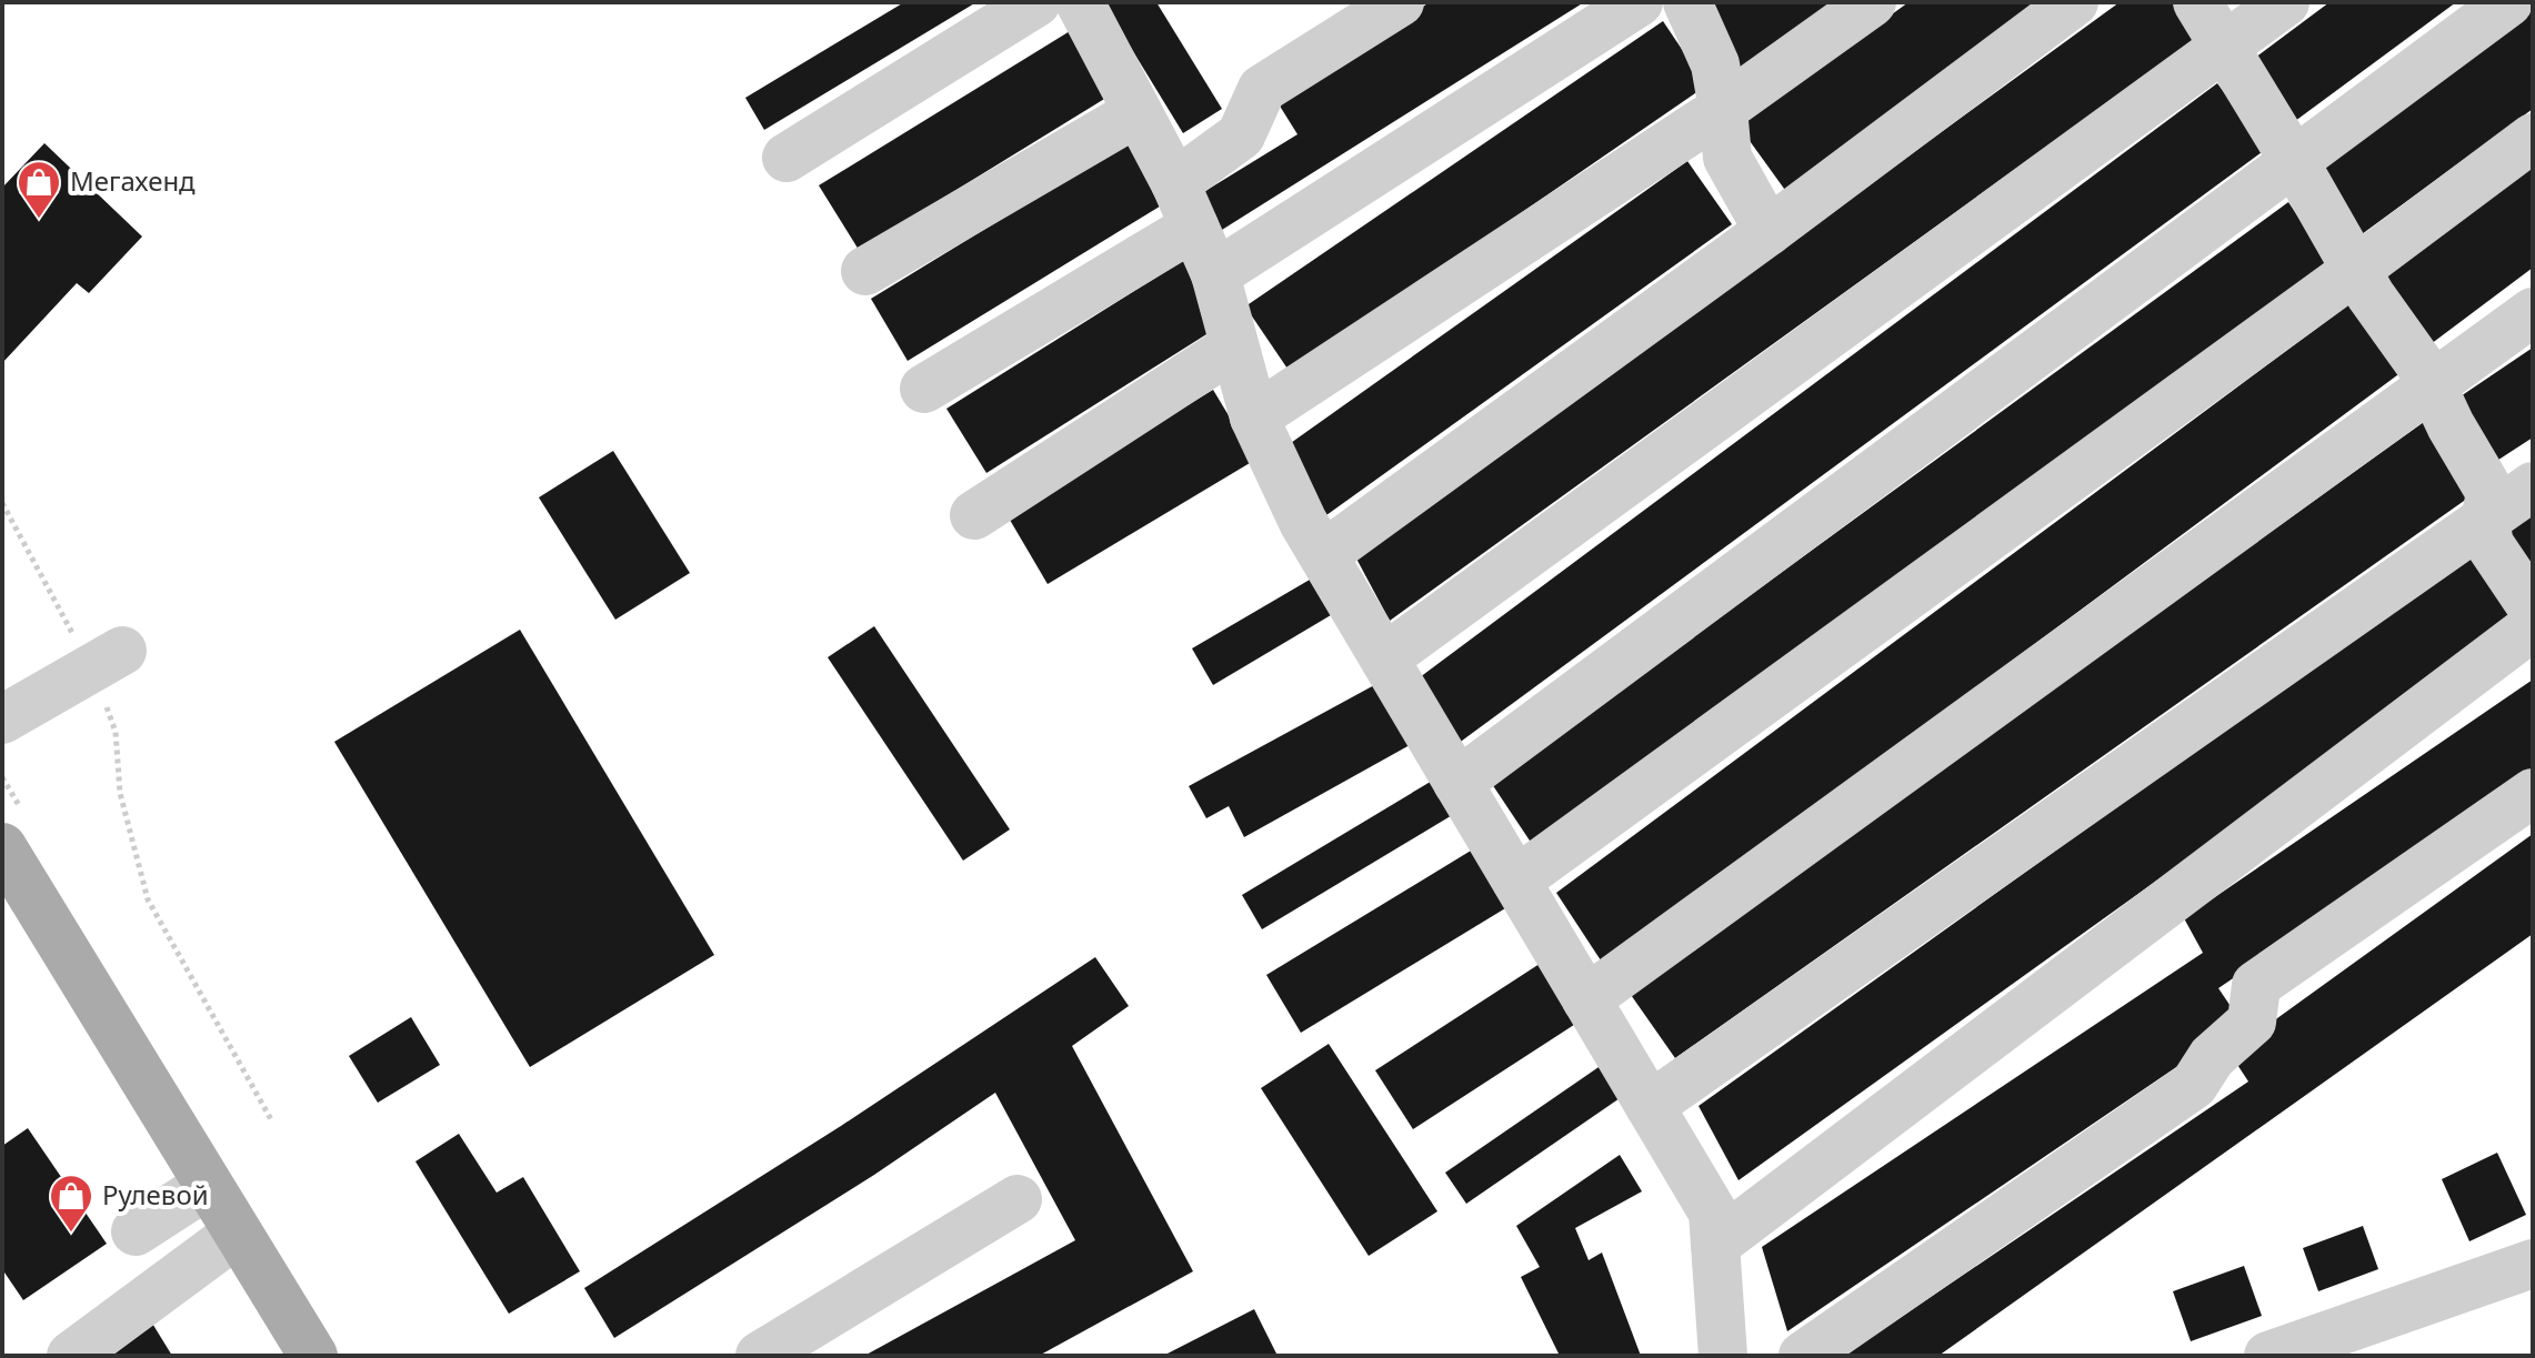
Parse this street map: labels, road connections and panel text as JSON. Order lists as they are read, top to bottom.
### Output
{
  "places": {
    "shop": ["Мегахенд", "Рулевой"]
  }
}
